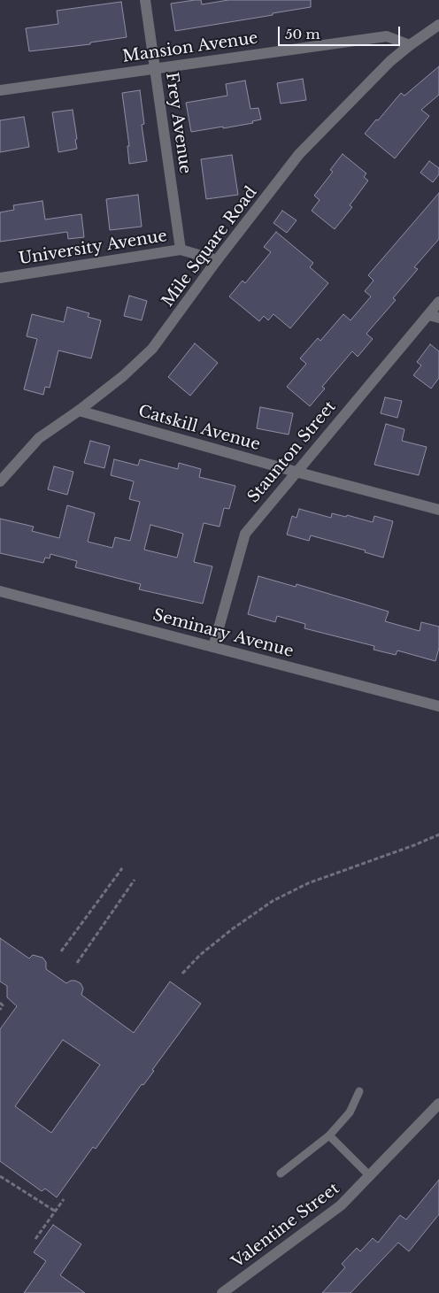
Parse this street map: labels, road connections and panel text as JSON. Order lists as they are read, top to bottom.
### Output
{
  "streets": {
    "street": [
      "Mansion Avenue",
      "Frey Avenue",
      "Mile Square Road",
      "University Avenue",
      "Catskill Avenue",
      "Staunton Street",
      "Seminary Avenue",
      "Valentine Street"
    ]
  },
  "crossings": [
    ["Mansion Avenue", "Frey Avenue"],
    ["Mansion Avenue", "Mile Square Road"],
    ["Frey Avenue", "University Avenue"],
    ["Mile Square Road", "University Avenue"],
    ["Mile Square Road", "Catskill Avenue"],
    ["Catskill Avenue", "Staunton Street"],
    ["Staunton Street", "Seminary Avenue"]
  ],
  "scale_bar": "50 m"
}
